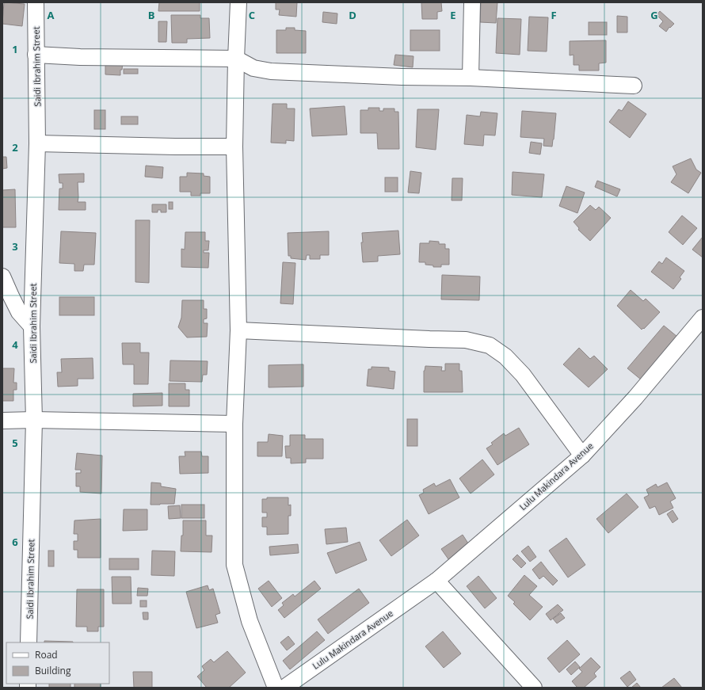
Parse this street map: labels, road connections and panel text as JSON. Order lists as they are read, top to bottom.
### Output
{
  "streets": {
    "street": ["Saidi Ibrahim Street", "Lulu Makindara Avenue"]
  },
  "legend": ["Road", "Building"],
  "grid": {
    "columns": [
      "A",
      "B",
      "C",
      "D",
      "E",
      "F",
      "G"
    ],
    "rows": [
      "1",
      "2",
      "3",
      "4",
      "5",
      "6"
    ]
  }
}
